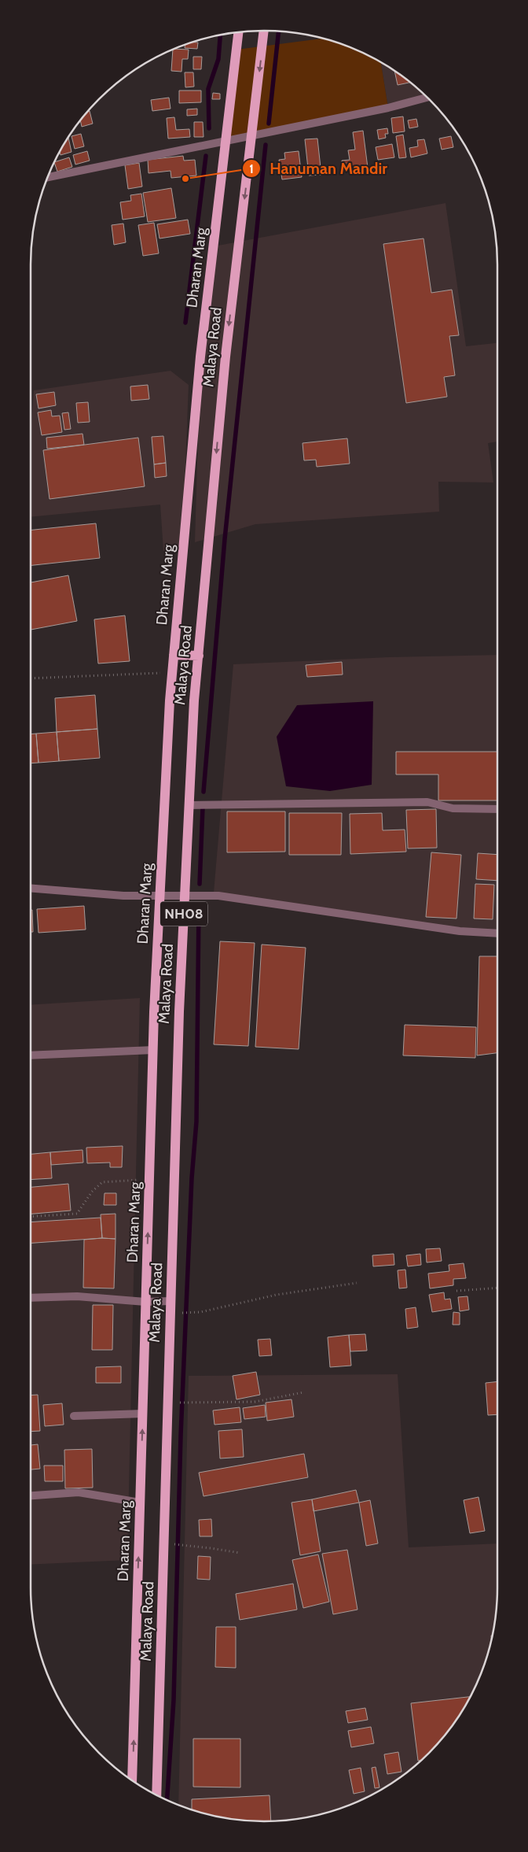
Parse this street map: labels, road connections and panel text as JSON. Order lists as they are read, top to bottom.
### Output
{
  "streets": {
    "main road": ["Dharan Marg", "Malaya Road", "NH08"]
  },
  "one_way": ["Malaya Road"],
  "places": ["Hanuman Mandir"]
}
